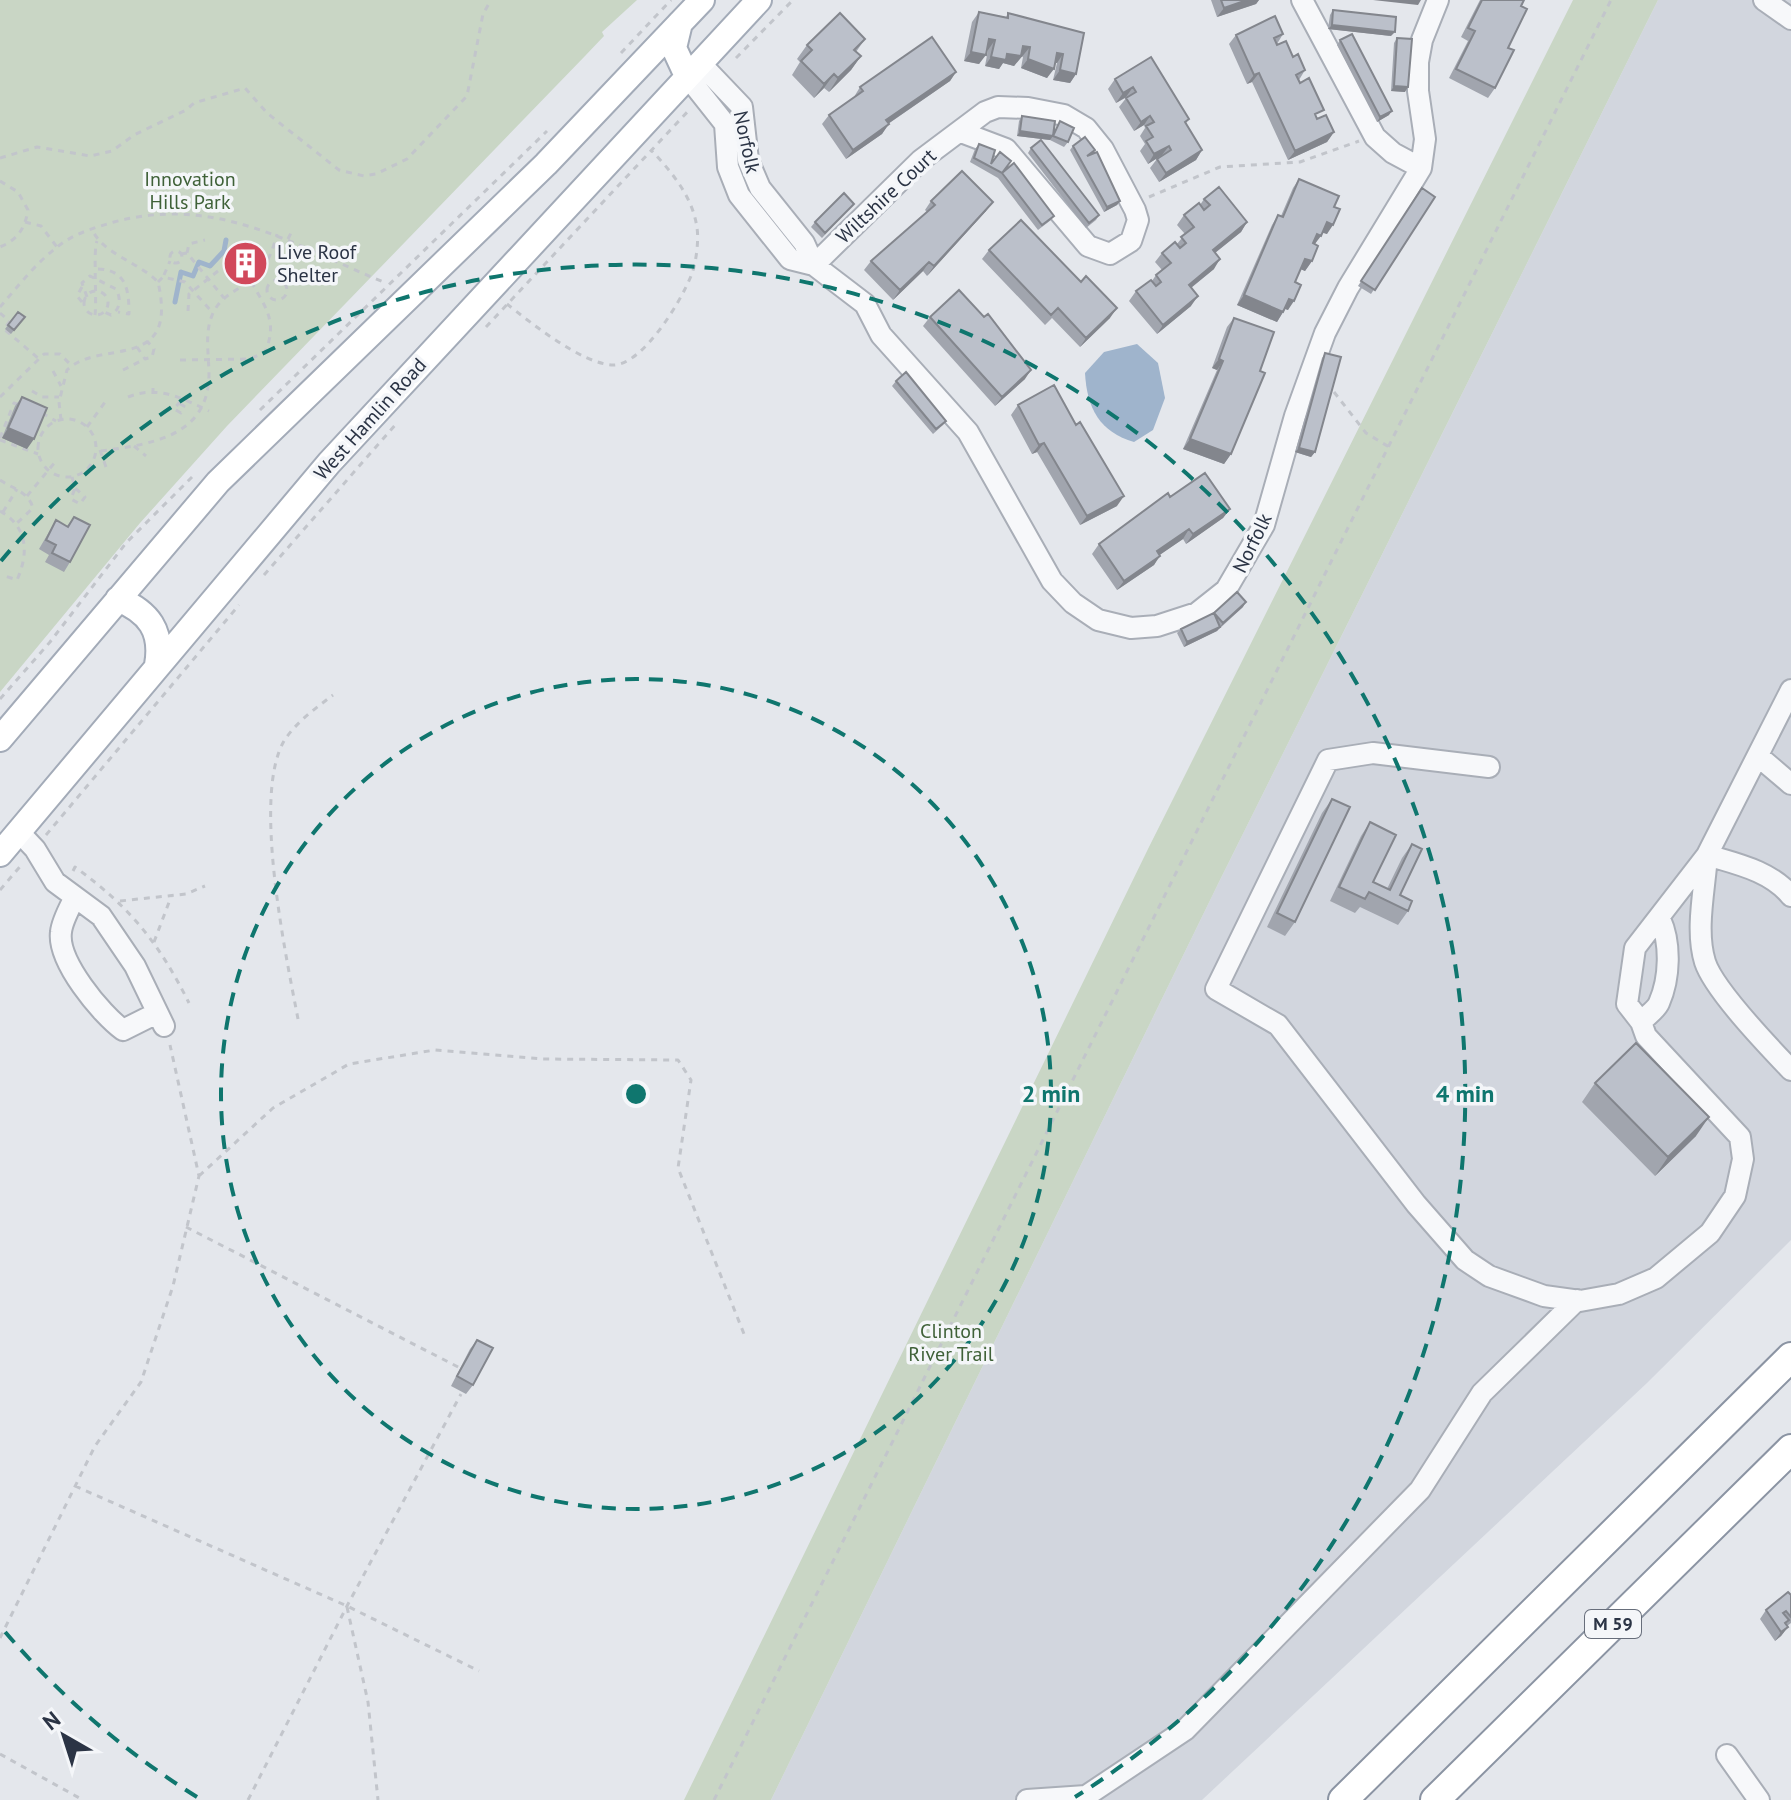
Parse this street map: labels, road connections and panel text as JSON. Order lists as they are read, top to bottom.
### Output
{
  "streets": {
    "highway": ["M 59"],
    "main road": ["West Hamlin Road"],
    "street": ["Norfolk", "Wiltshire Court"]
  },
  "crossings": [
    ["Norfolk", "Wiltshire Court"],
    ["Norfolk", "West Hamlin Road"]
  ],
  "parks": ["Innovation Hills Park", "Clinton River Trail"],
  "places": {
    "building": ["Live Roof Shelter"]
  },
  "north": "top left",
  "rings": ["2 min", "4 min"]
}
